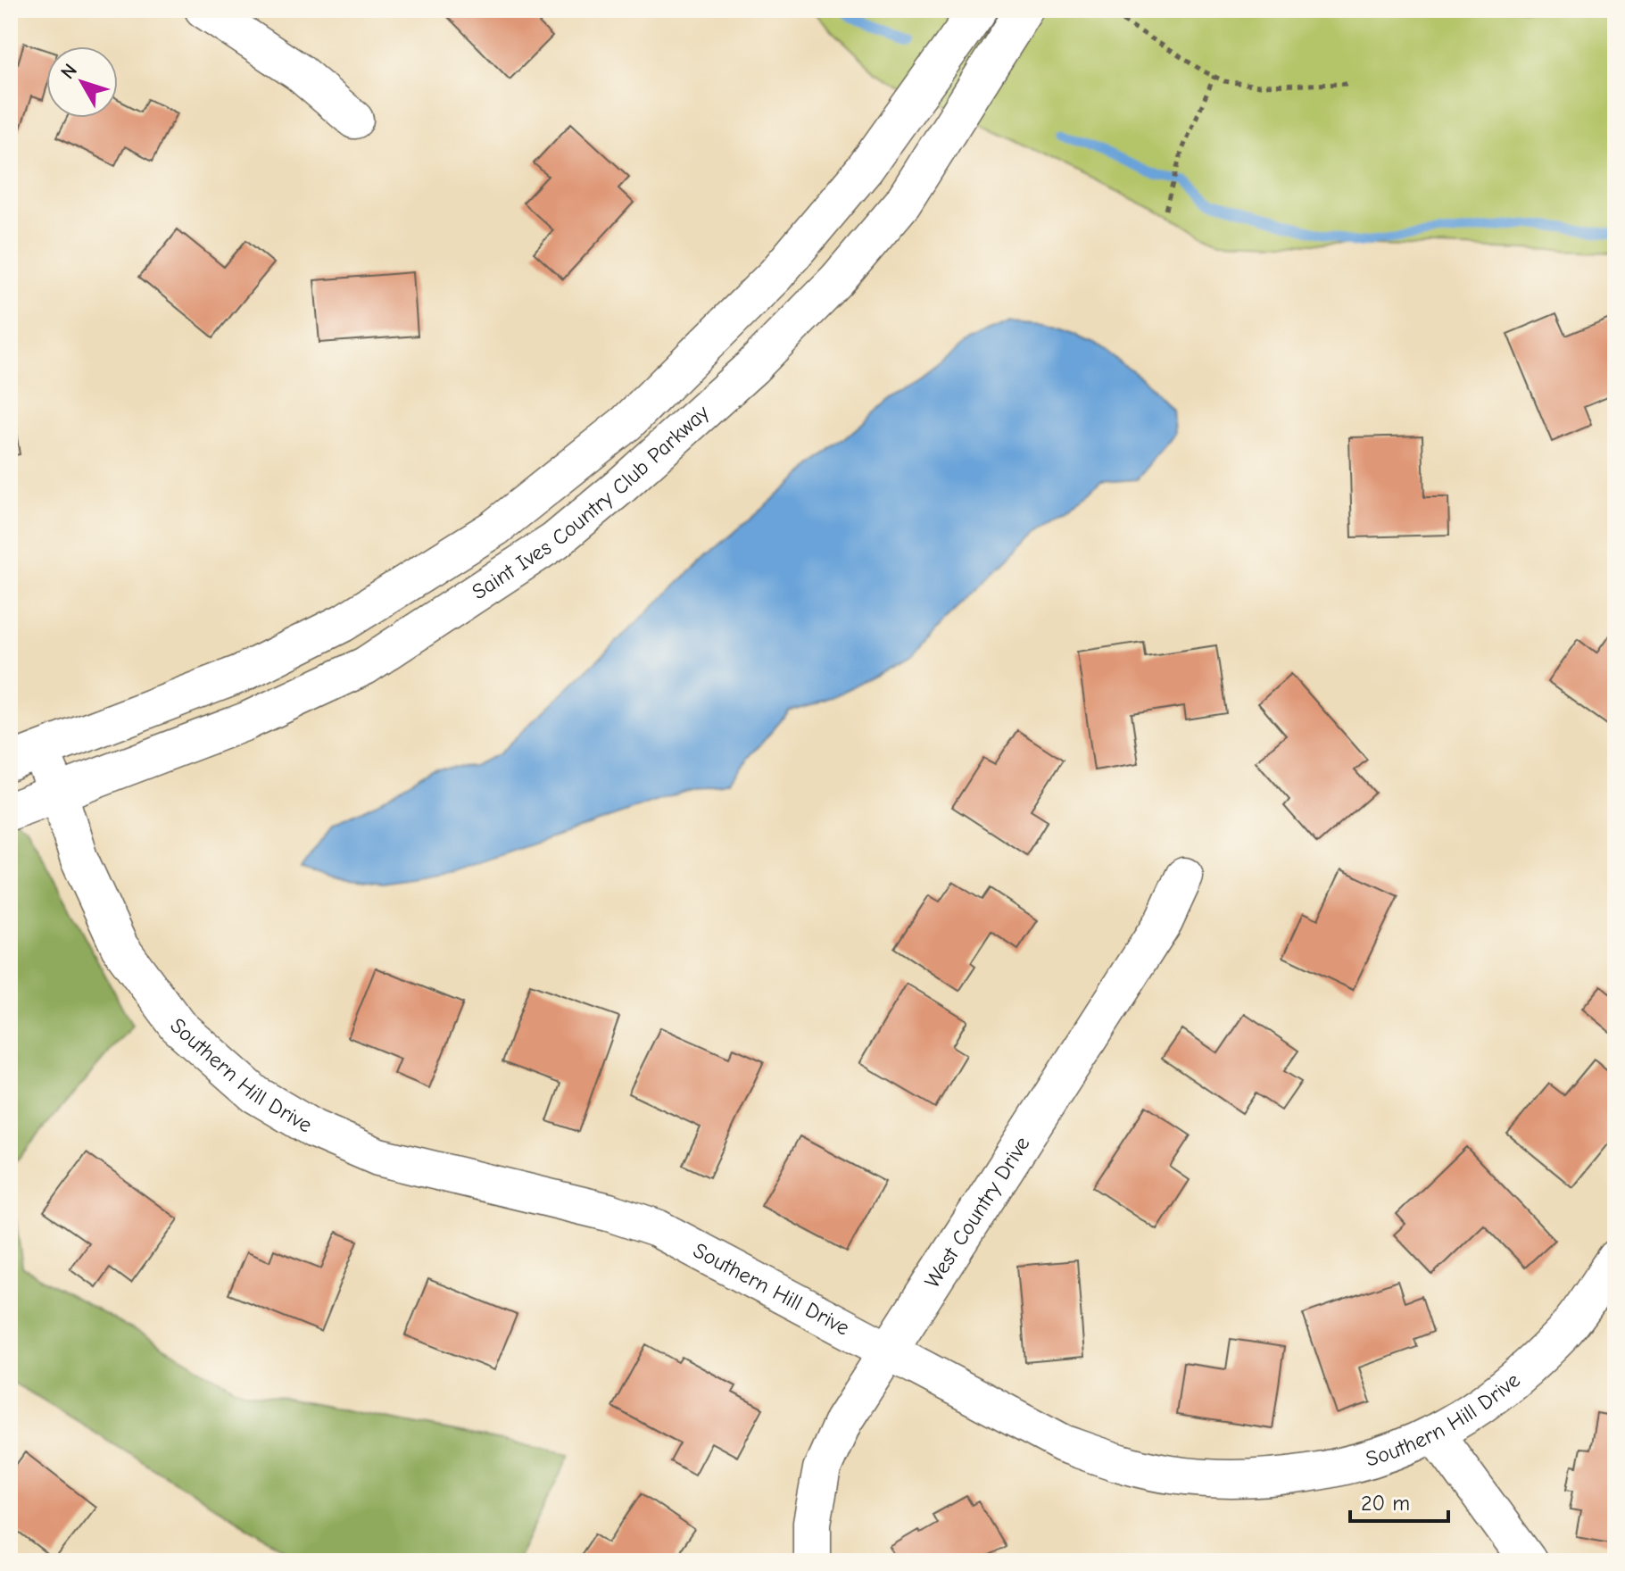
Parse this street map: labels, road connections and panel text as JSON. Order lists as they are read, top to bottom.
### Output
{
  "streets": {
    "street": ["Saint Ives Country Club Parkway", "Southern Hill Drive", "West Country Drive"]
  },
  "crossings": [
    ["Saint Ives Country Club Parkway", "Southern Hill Drive"],
    ["Southern Hill Drive", "West Country Drive"]
  ],
  "scale_bar": "20 m",
  "north": "top left"
}
